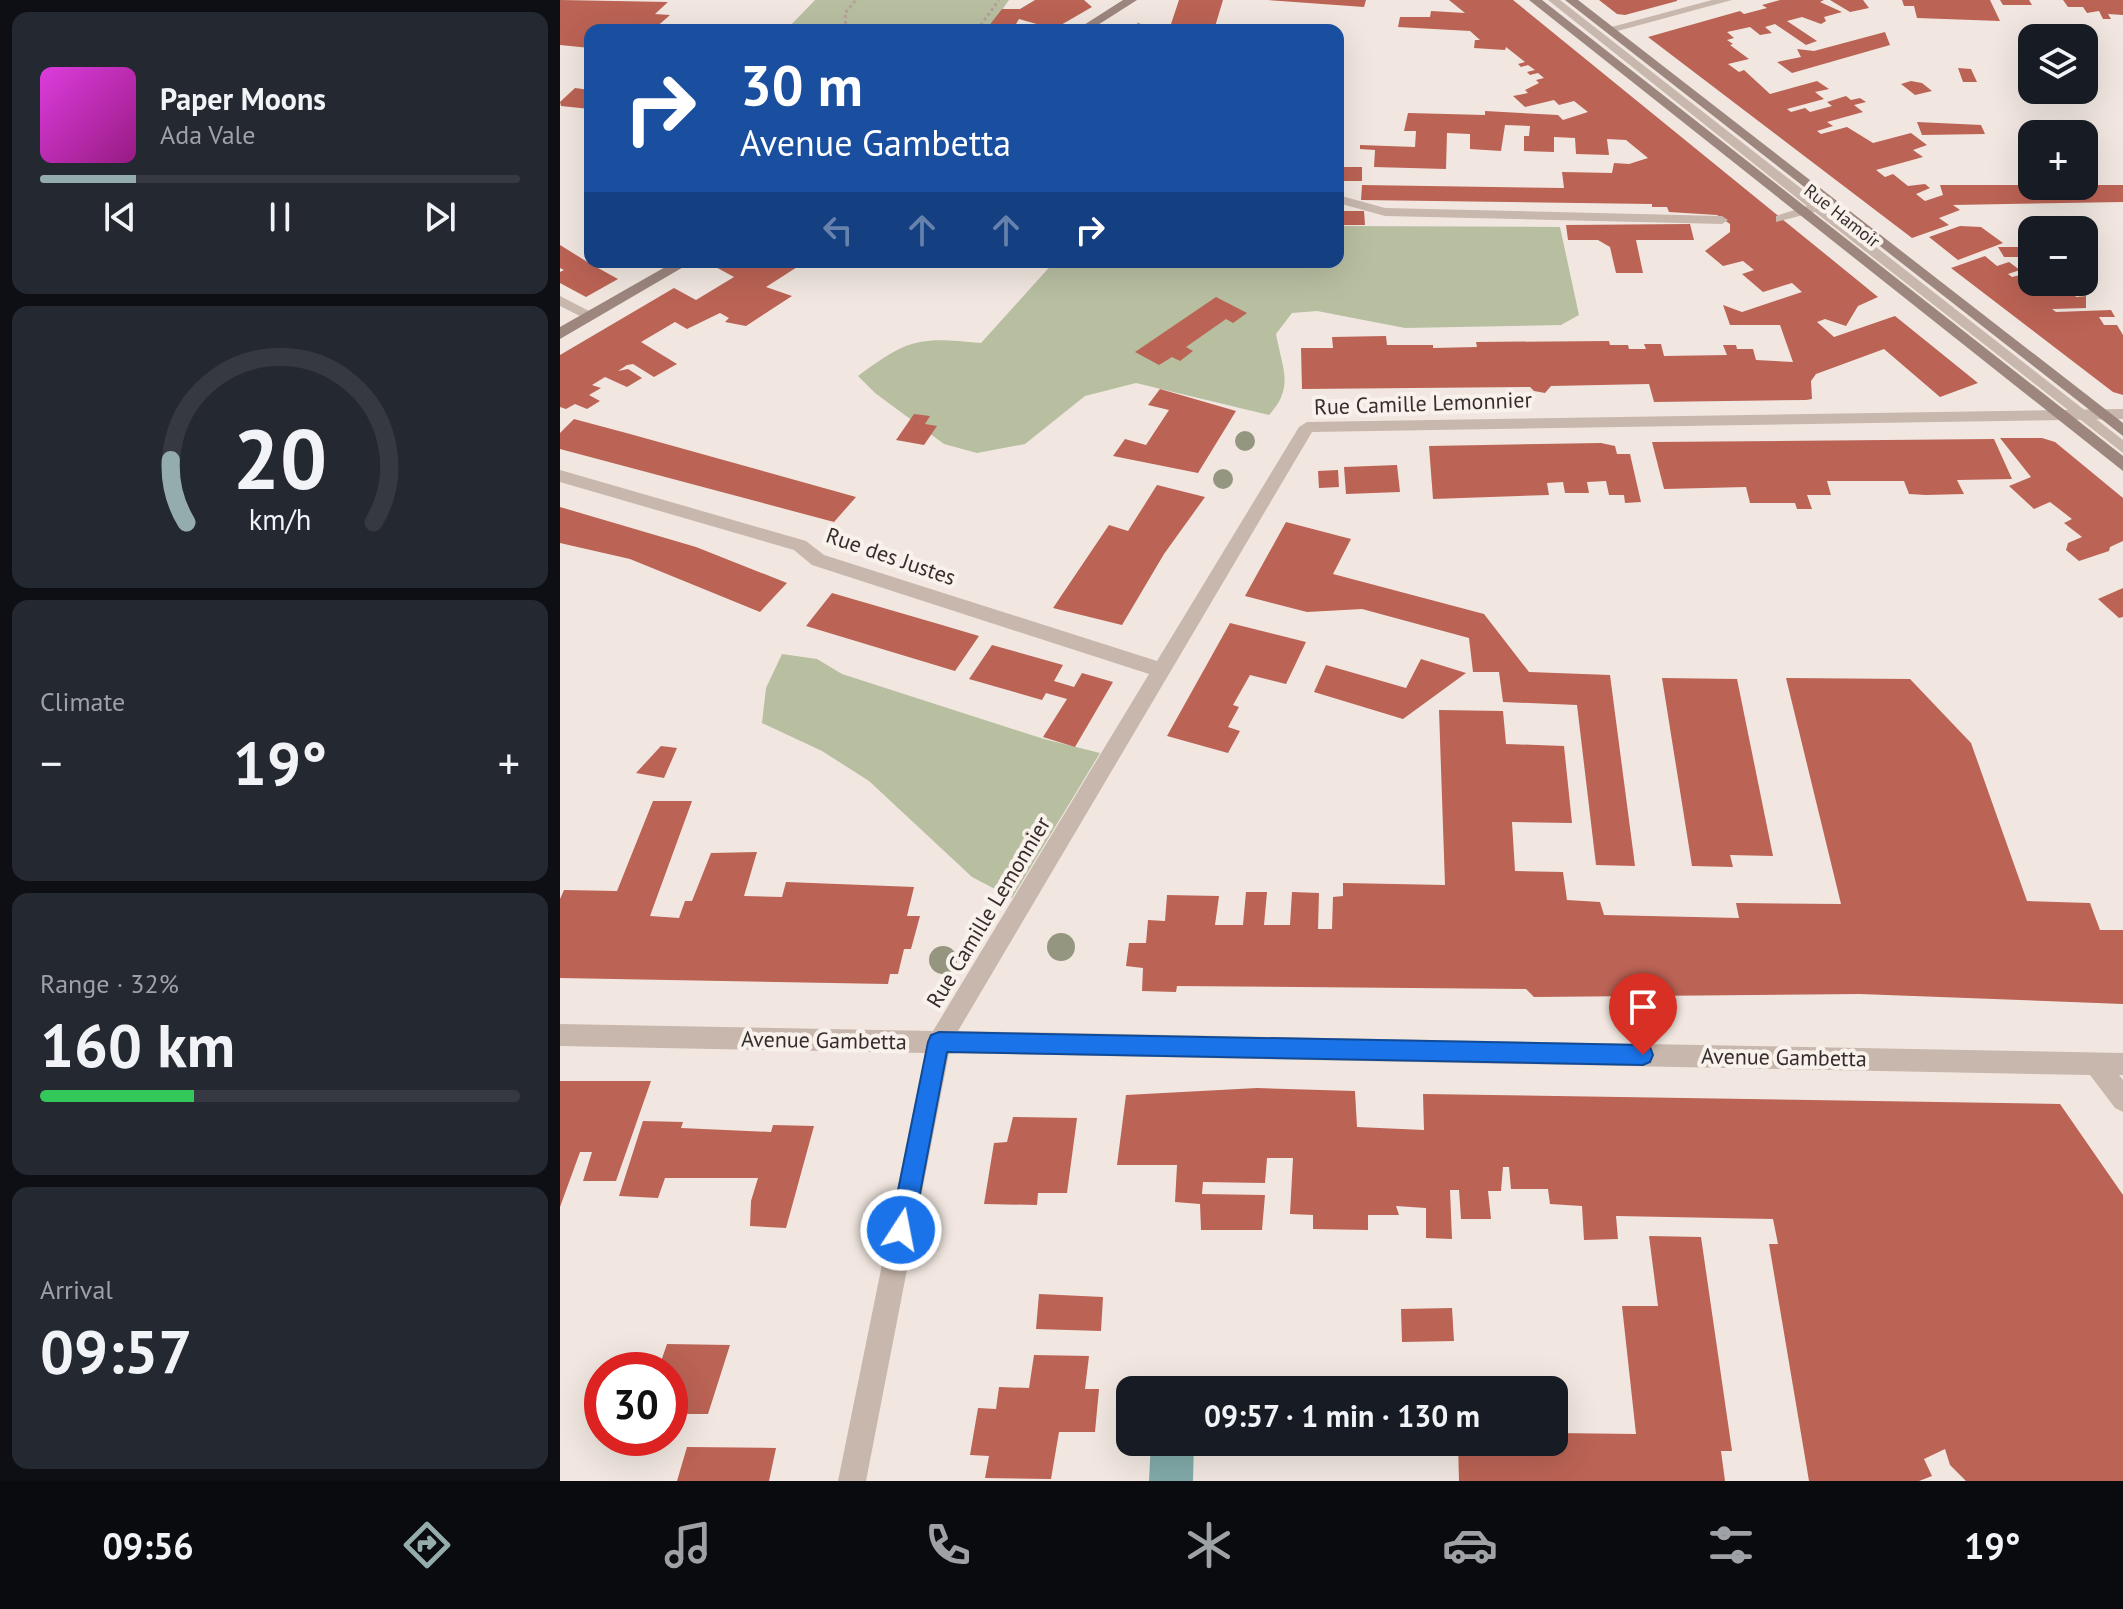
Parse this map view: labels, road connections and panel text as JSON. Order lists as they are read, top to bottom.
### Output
{
  "streets": {
    "main road": ["Rue Hamoir"],
    "street": ["Rue Camille Lemonnier", "Rue des Justes", "Avenue Gambetta"]
  },
  "crossings": [
    ["Rue Hamoir", "Rue Camille Lemonnier"],
    ["Rue Camille Lemonnier", "Rue des Justes"],
    ["Rue Camille Lemonnier", "Avenue Gambetta"]
  ],
  "page": {
    "map_buttons": ["+", "−"],
    "turn": ["30 m", "Avenue Gambetta"],
    "song": ["Paper Moons", "Ada Vale"],
    "tile": [
      "Climate",
      ["Range · 32%", "160 km"],
      ["Arrival", "09:57"]
    ],
    "heat": ["−", "19°", "+"],
    "limit": "30",
    "trip": "09:57 · 1 min · 130 m",
    "tabs": ["09:56", "19°"],
    "gauge": ["20", "km/h"]
  }
}
